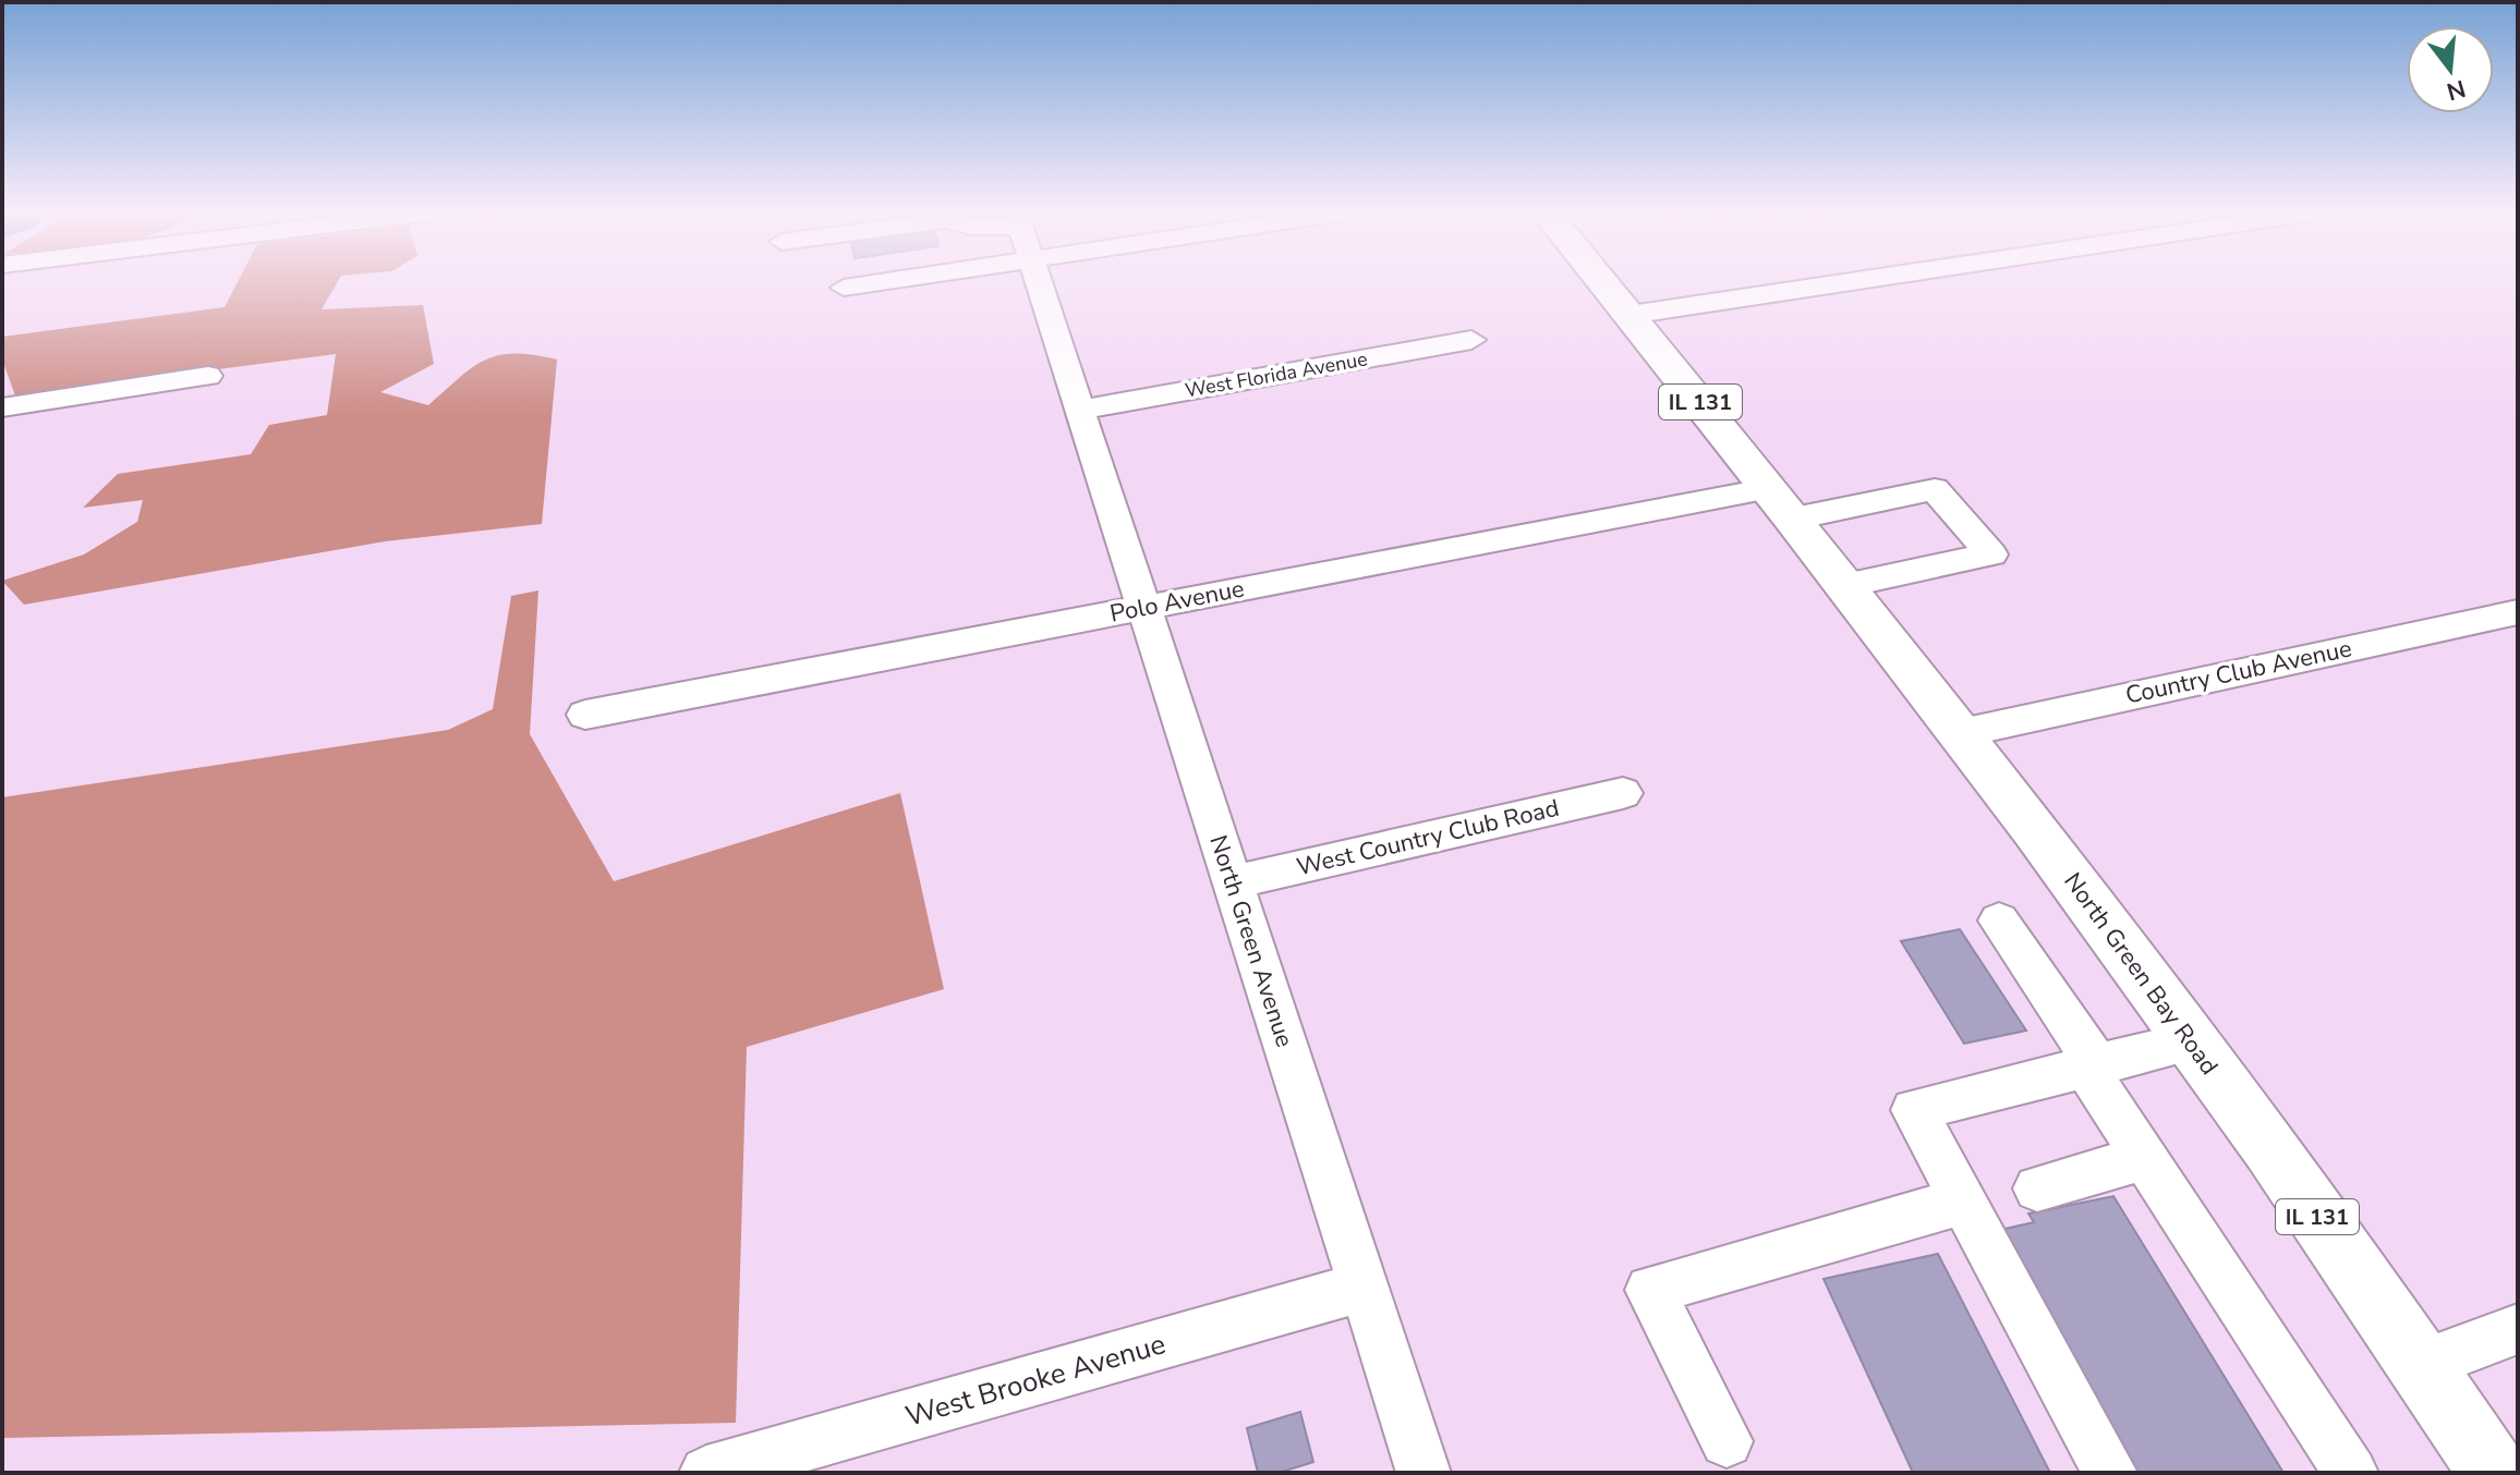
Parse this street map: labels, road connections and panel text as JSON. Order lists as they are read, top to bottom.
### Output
{
  "streets": {
    "main road": ["IL 131", "North Green Bay Road"],
    "street": [
      "West Florida Avenue",
      "Polo Avenue",
      "Country Club Avenue",
      "West Country Club Road",
      "North Green Avenue",
      "West Brooke Avenue"
    ]
  },
  "crossings": [
    ["West Florida Avenue", "North Green Avenue"],
    ["IL 131", "Polo Avenue"],
    ["IL 131", "North Green Bay Road"],
    ["Polo Avenue", "North Green Avenue"],
    ["Polo Avenue", "North Green Bay Road"],
    ["Country Club Avenue", "North Green Bay Road"],
    ["West Country Club Road", "North Green Avenue"],
    ["North Green Avenue", "West Brooke Avenue"]
  ],
  "north": "bottom"
}
